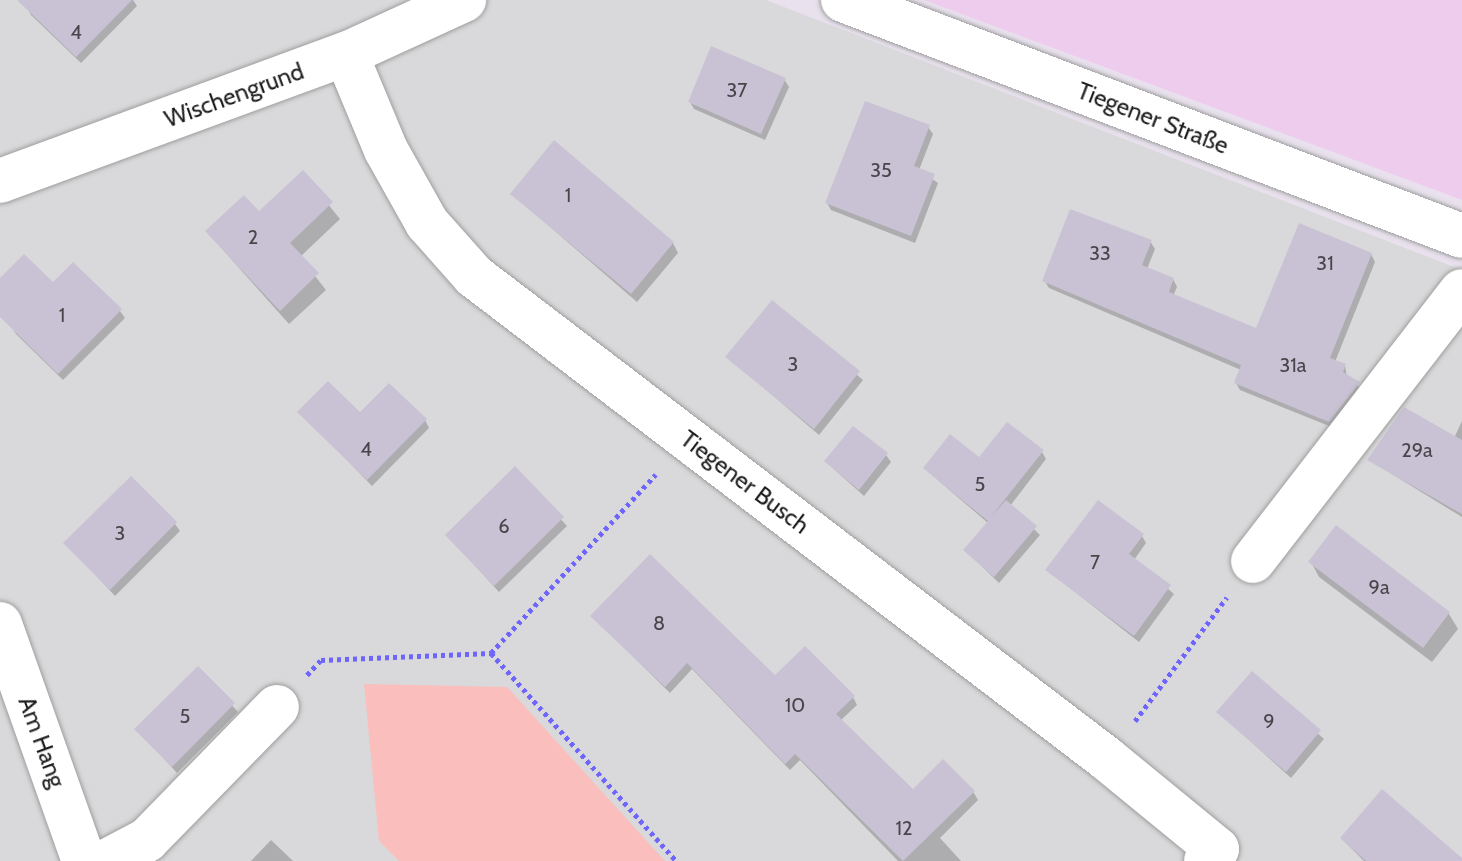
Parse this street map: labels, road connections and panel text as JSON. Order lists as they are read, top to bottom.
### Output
{
  "streets": {
    "street": [
      "Wischengrund",
      "Tiegener Straße",
      "Tiegener Busch",
      "Am Hang"
    ]
  },
  "crossings": [
    ["Wischengrund", "Tiegener Busch"]
  ],
  "house_numbers": [
    "4",
    "37",
    "35",
    "1",
    "2",
    "33",
    "31",
    "1",
    "3",
    "31a",
    "4",
    "29a",
    "5",
    "6",
    "3",
    "7",
    "9a",
    "8",
    "10",
    "5",
    "9",
    "12"
  ]
}
